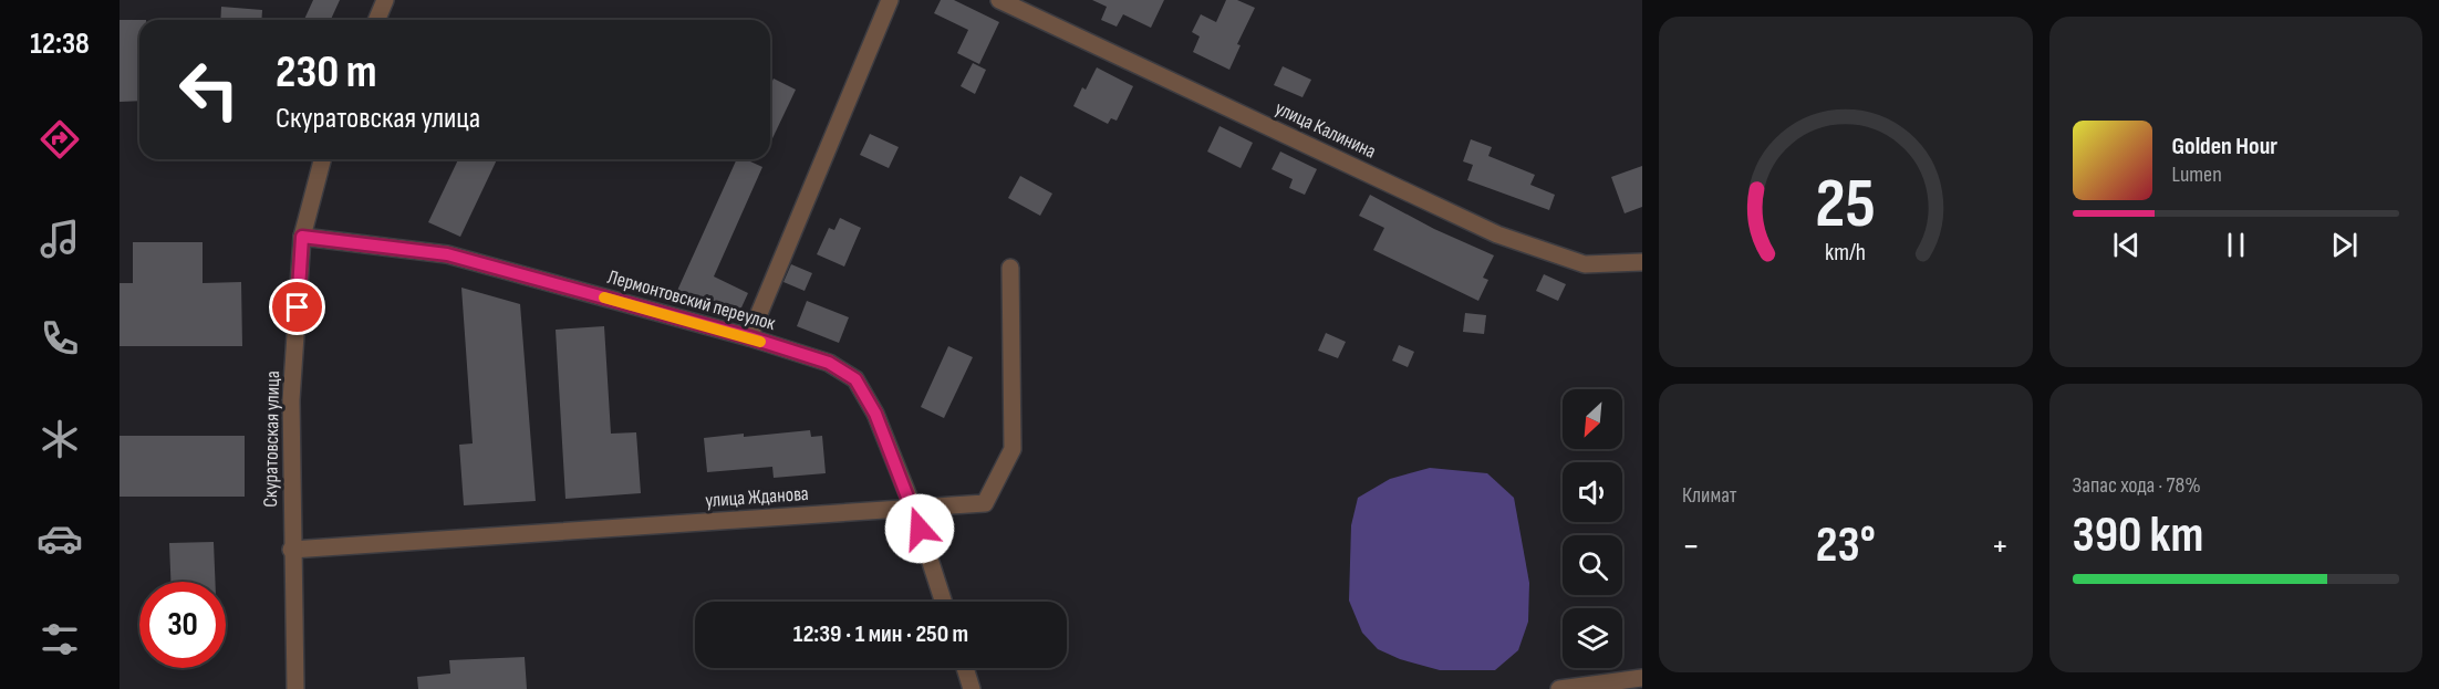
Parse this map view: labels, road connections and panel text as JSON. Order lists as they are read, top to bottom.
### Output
{
  "streets": {
    "street": [
      "улица Калинина",
      "Лермонтовский переулок",
      "Скуратовская улица",
      "улица Жданова"
    ]
  },
  "crossings": [
    ["Лермонтовский переулок", "Скуратовская улица"],
    ["Лермонтовский переулок", "улица Жданова"],
    ["Скуратовская улица", "улица Жданова"]
  ],
  "north": "bottom left",
  "page": {
    "tabs": "12:38",
    "turn": ["230 m", "Скуратовская улица"],
    "song": ["Golden Hour", "Lumen"],
    "tile": [
      "Климат",
      ["Запас хода · 78%", "390 km"]
    ],
    "heat": ["−", "23°", "+"],
    "limit": "30",
    "trip": "12:39 · 1 мин · 250 m",
    "gauge": ["25", "km/h"]
  }
}
